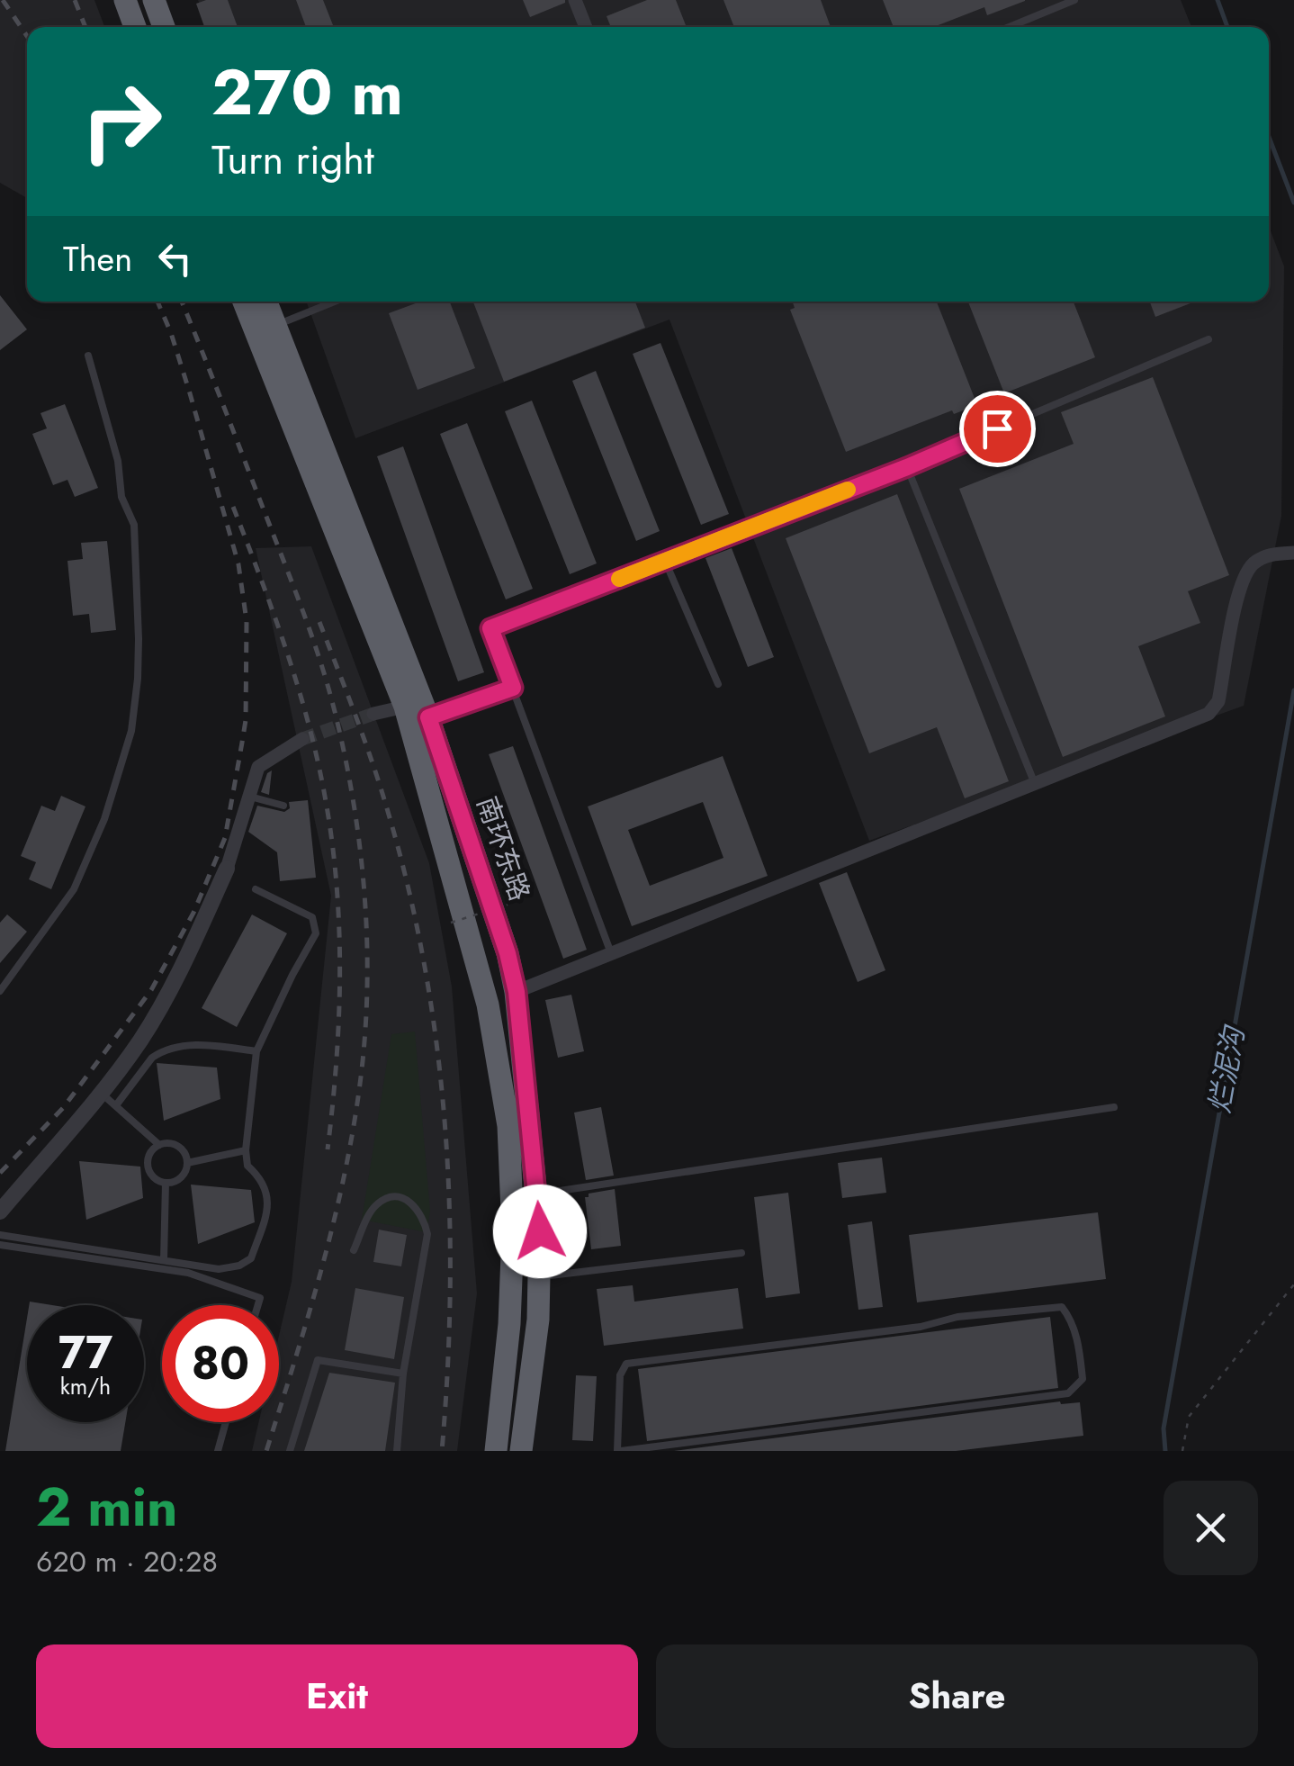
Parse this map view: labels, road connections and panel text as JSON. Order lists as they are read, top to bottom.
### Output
{
  "streets": {
    "highway": ["南环东路"]
  },
  "water": ["烂泥沟"],
  "page": {
    "turn": ["270 m", "Turn right"],
    "then": "Then",
    "speed": "77 km/h",
    "limit": "80",
    "heading": ["2 min", "620 m · 20:28"],
    "buttons": ["Exit", "Share"]
  }
}
